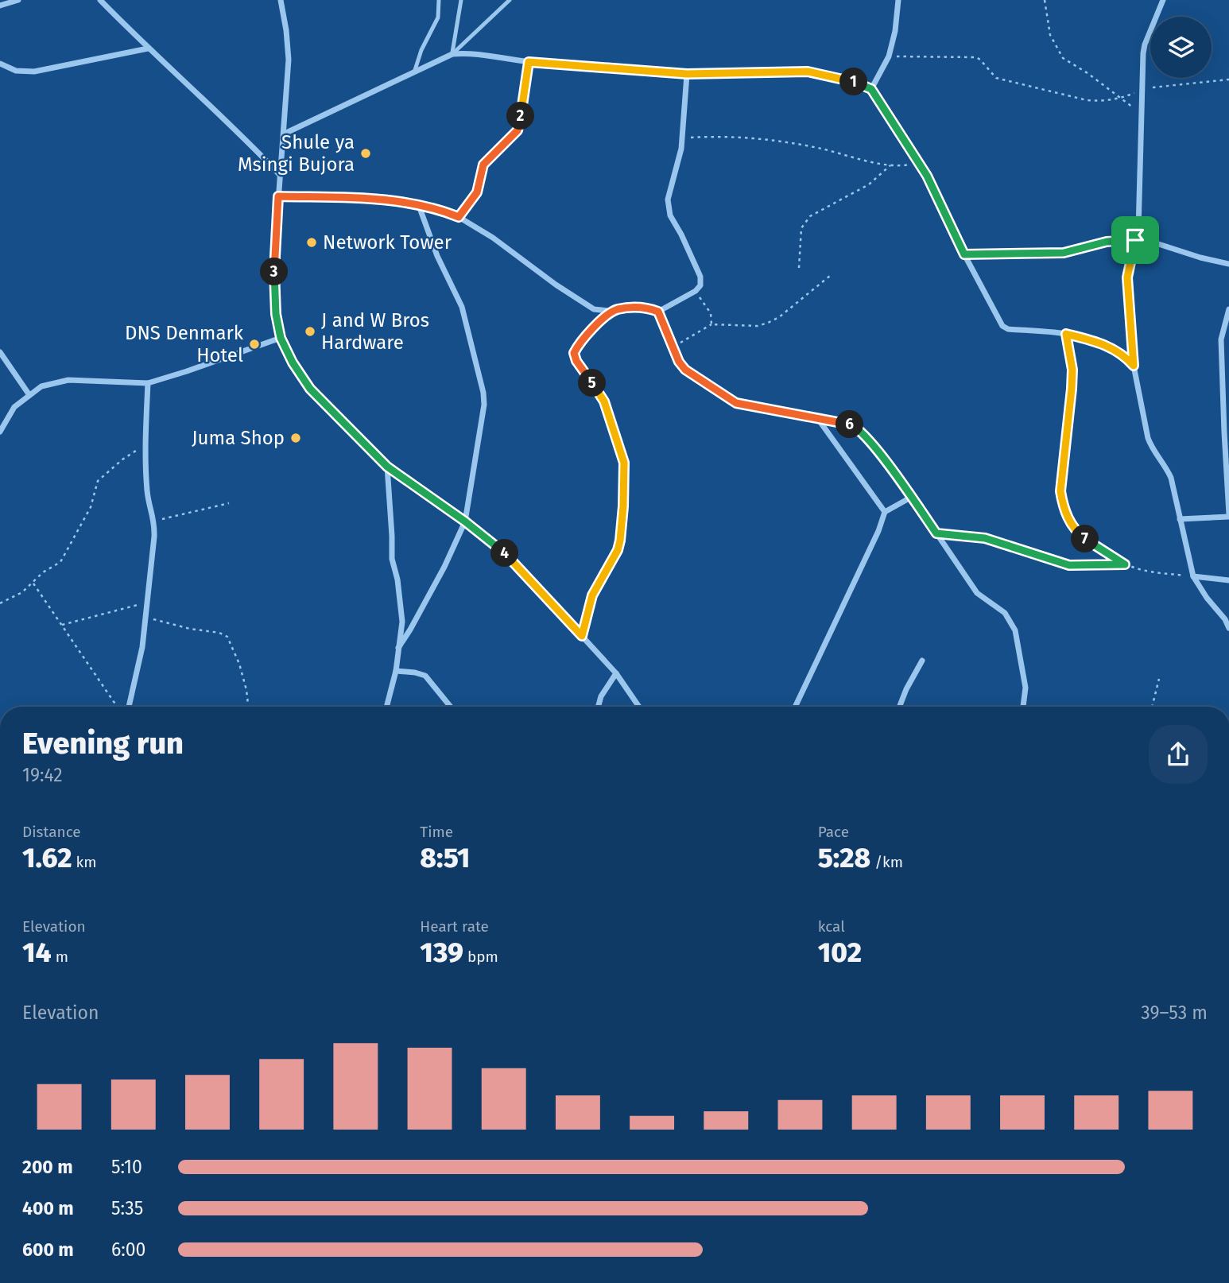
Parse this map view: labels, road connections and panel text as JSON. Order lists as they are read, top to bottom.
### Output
{
  "places": [
    "Shule ya Msingi Bujora",
    "Network Tower",
    "J and W Bros Hardware",
    "DNS Denmark Hotel",
    "Juma Shop"
  ],
  "page": {
    "pins": [
      "1",
      "2",
      "3",
      "5",
      "6",
      "7",
      "4"
    ],
    "heading": ["Evening run", "19:42"],
    "stats": [
      ["Distance", "1.62 km"],
      ["Time", "8:51"],
      ["Pace", "5:28 /km"],
      ["Elevation", "14 m"],
      ["Heart rate", "139 bpm"],
      ["kcal", "102"]
    ],
    "chart": ["Elevation", "39–53 m"],
    "list": [
      {
        "name": "200 m",
        "note": "5:10"
      },
      {
        "name": "400 m",
        "note": "5:35"
      },
      {
        "name": "600 m",
        "note": "6:00"
      }
    ]
  }
}
